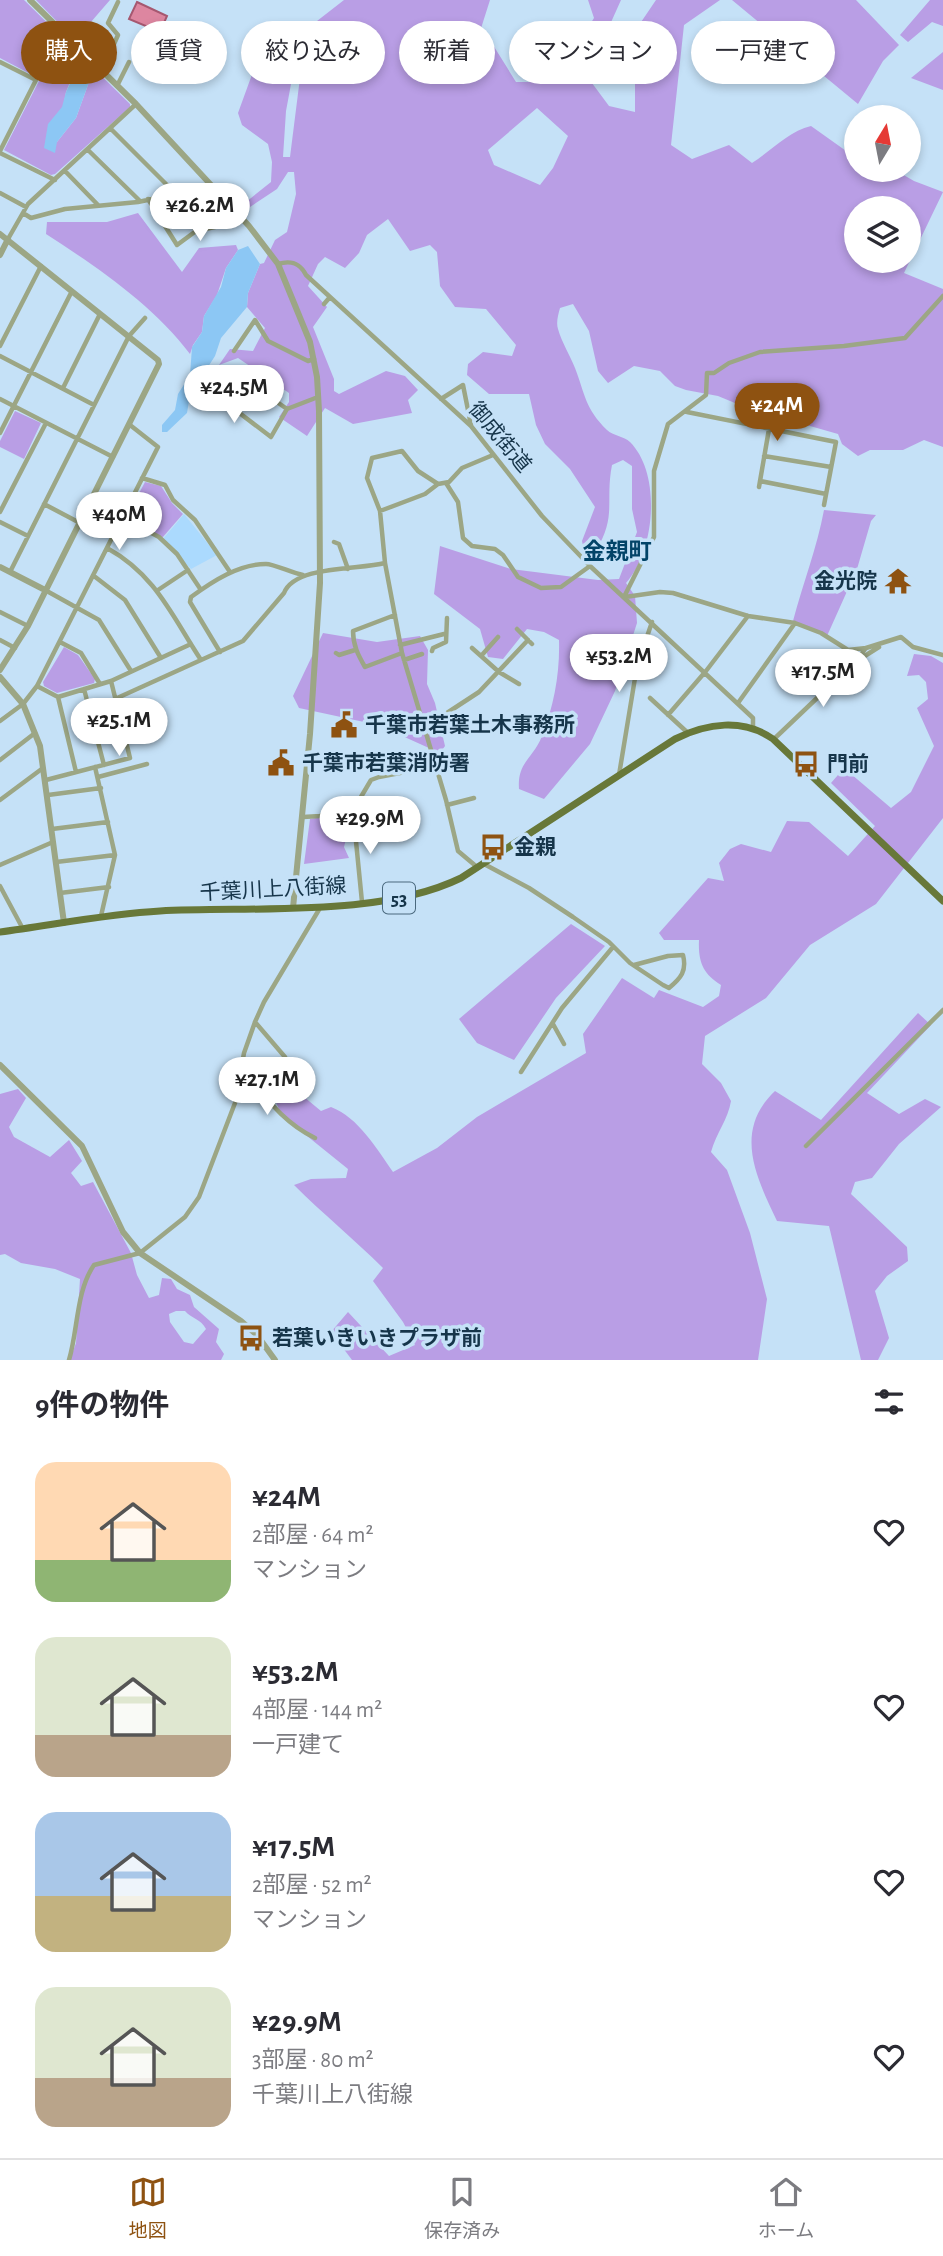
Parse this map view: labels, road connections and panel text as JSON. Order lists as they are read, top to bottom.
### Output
{
  "streets": {
    "main road": ["千葉川上八街線", "53"],
    "street": ["御成街道"]
  },
  "crossings": [
    ["御成街道", "千葉川上八街線"],
    ["御成街道", "53"],
    ["千葉川上八街線", "53"]
  ],
  "districts": ["金親町"],
  "places": {
    "temple": ["金光院"],
    "public building": ["千葉市若葉土木事務所", "千葉市若葉消防署"],
    "bus stop": ["門前", "金親", "若葉いきいきプラザ前"]
  },
  "north": "top",
  "page": {
    "chip": [
      "購入",
      "賃貸",
      "絞り込み",
      "新着",
      "マンション",
      "一戸建て"
    ],
    "price": [
      "¥26.2M",
      "¥24.5M",
      "¥24M",
      "¥40M",
      "¥53.2M",
      "¥17.5M",
      "¥25.1M",
      "¥29.9M",
      "¥27.1M"
    ],
    "heading": "9件の物件",
    "list": [
      {
        "name": "¥24M",
        "note": "2部屋 · 64 m² · マンション"
      },
      {
        "name": "¥53.2M",
        "note": "4部屋 · 144 m² · 一戸建て"
      },
      {
        "name": "¥17.5M",
        "note": "2部屋 · 52 m² · マンション"
      },
      {
        "name": "¥29.9M",
        "note": "3部屋 · 80 m² · 千葉川上八街線"
      }
    ],
    "tabs": ["地図", "保存済み", "ホーム"]
  }
}
